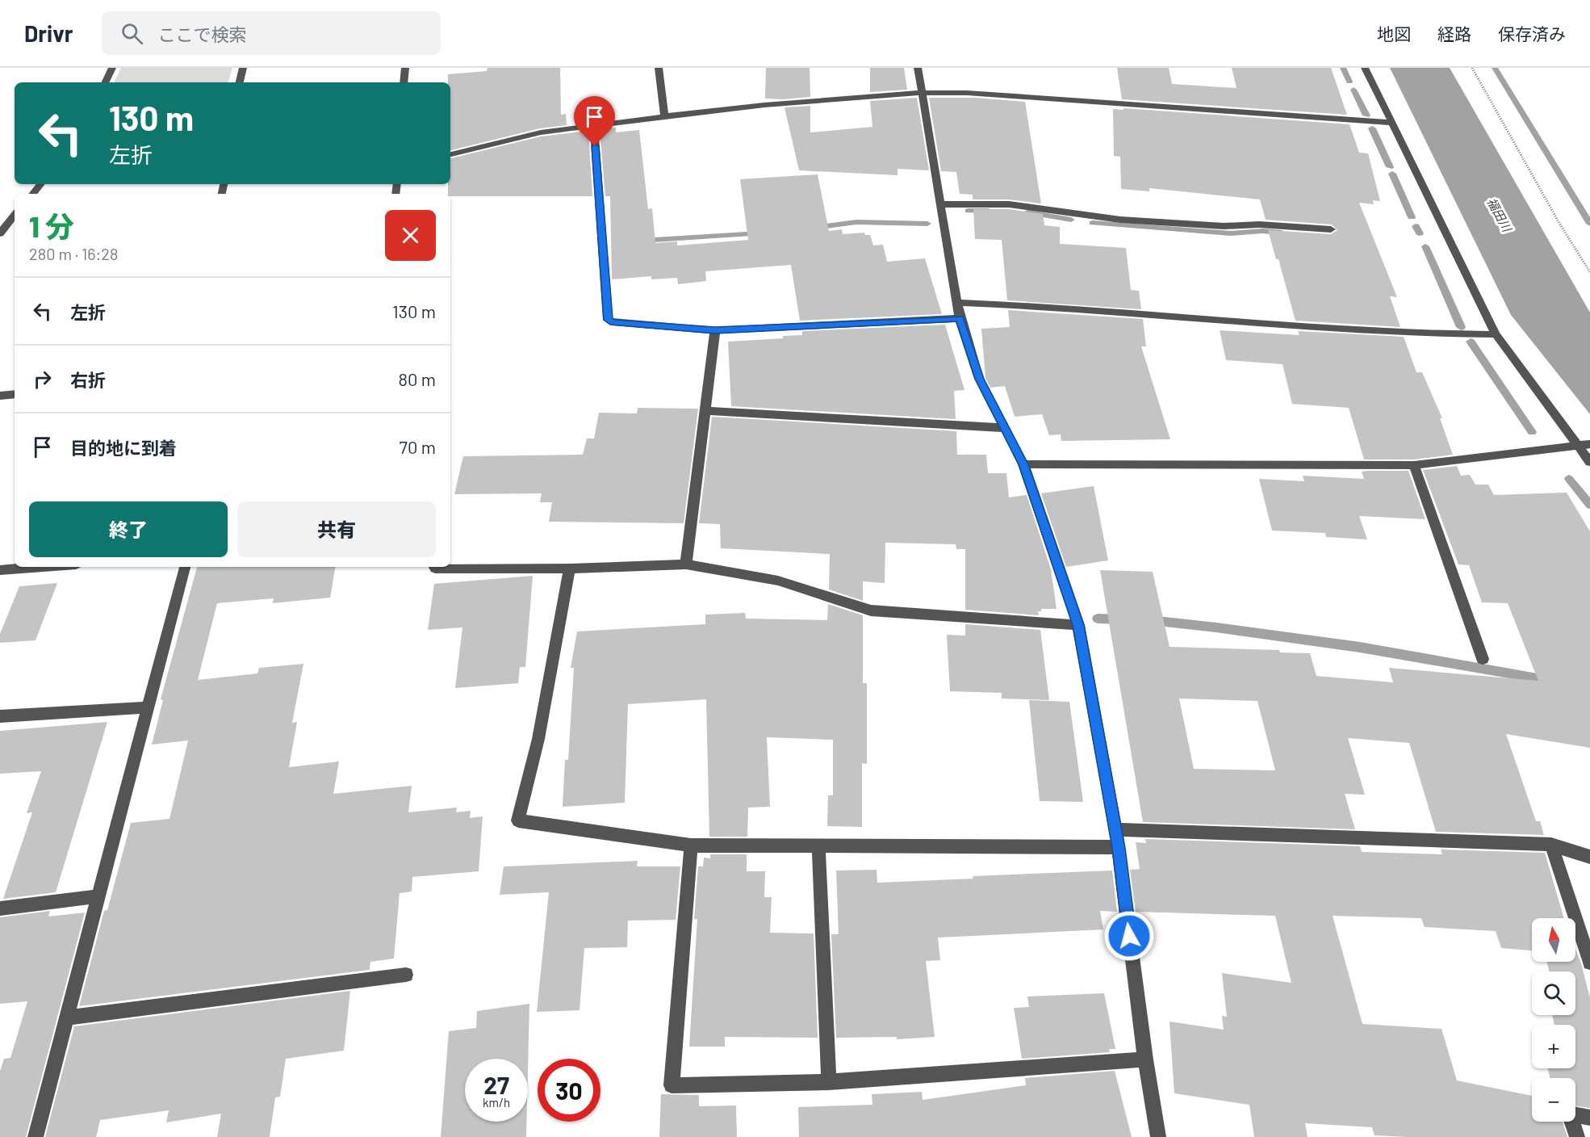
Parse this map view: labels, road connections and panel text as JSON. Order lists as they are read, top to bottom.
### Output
{
  "water": ["福田川"],
  "north": "top",
  "page": {
    "header": "Drivr",
    "search": "ここで検索",
    "nav": ["地図", "経路", "保存済み"],
    "turn": ["130 m", "左折"],
    "heading": ["1 分", "280 m · 16:28"],
    "list": [
      {
        "name": "左折",
        "value": "130 m"
      },
      {
        "name": "右折",
        "value": "80 m"
      },
      {
        "name": "目的地に到着",
        "value": "70 m"
      }
    ],
    "buttons": ["終了", "共有"],
    "map_buttons": ["+", "−"],
    "speed": "27 km/h",
    "limit": "30"
  }
}
